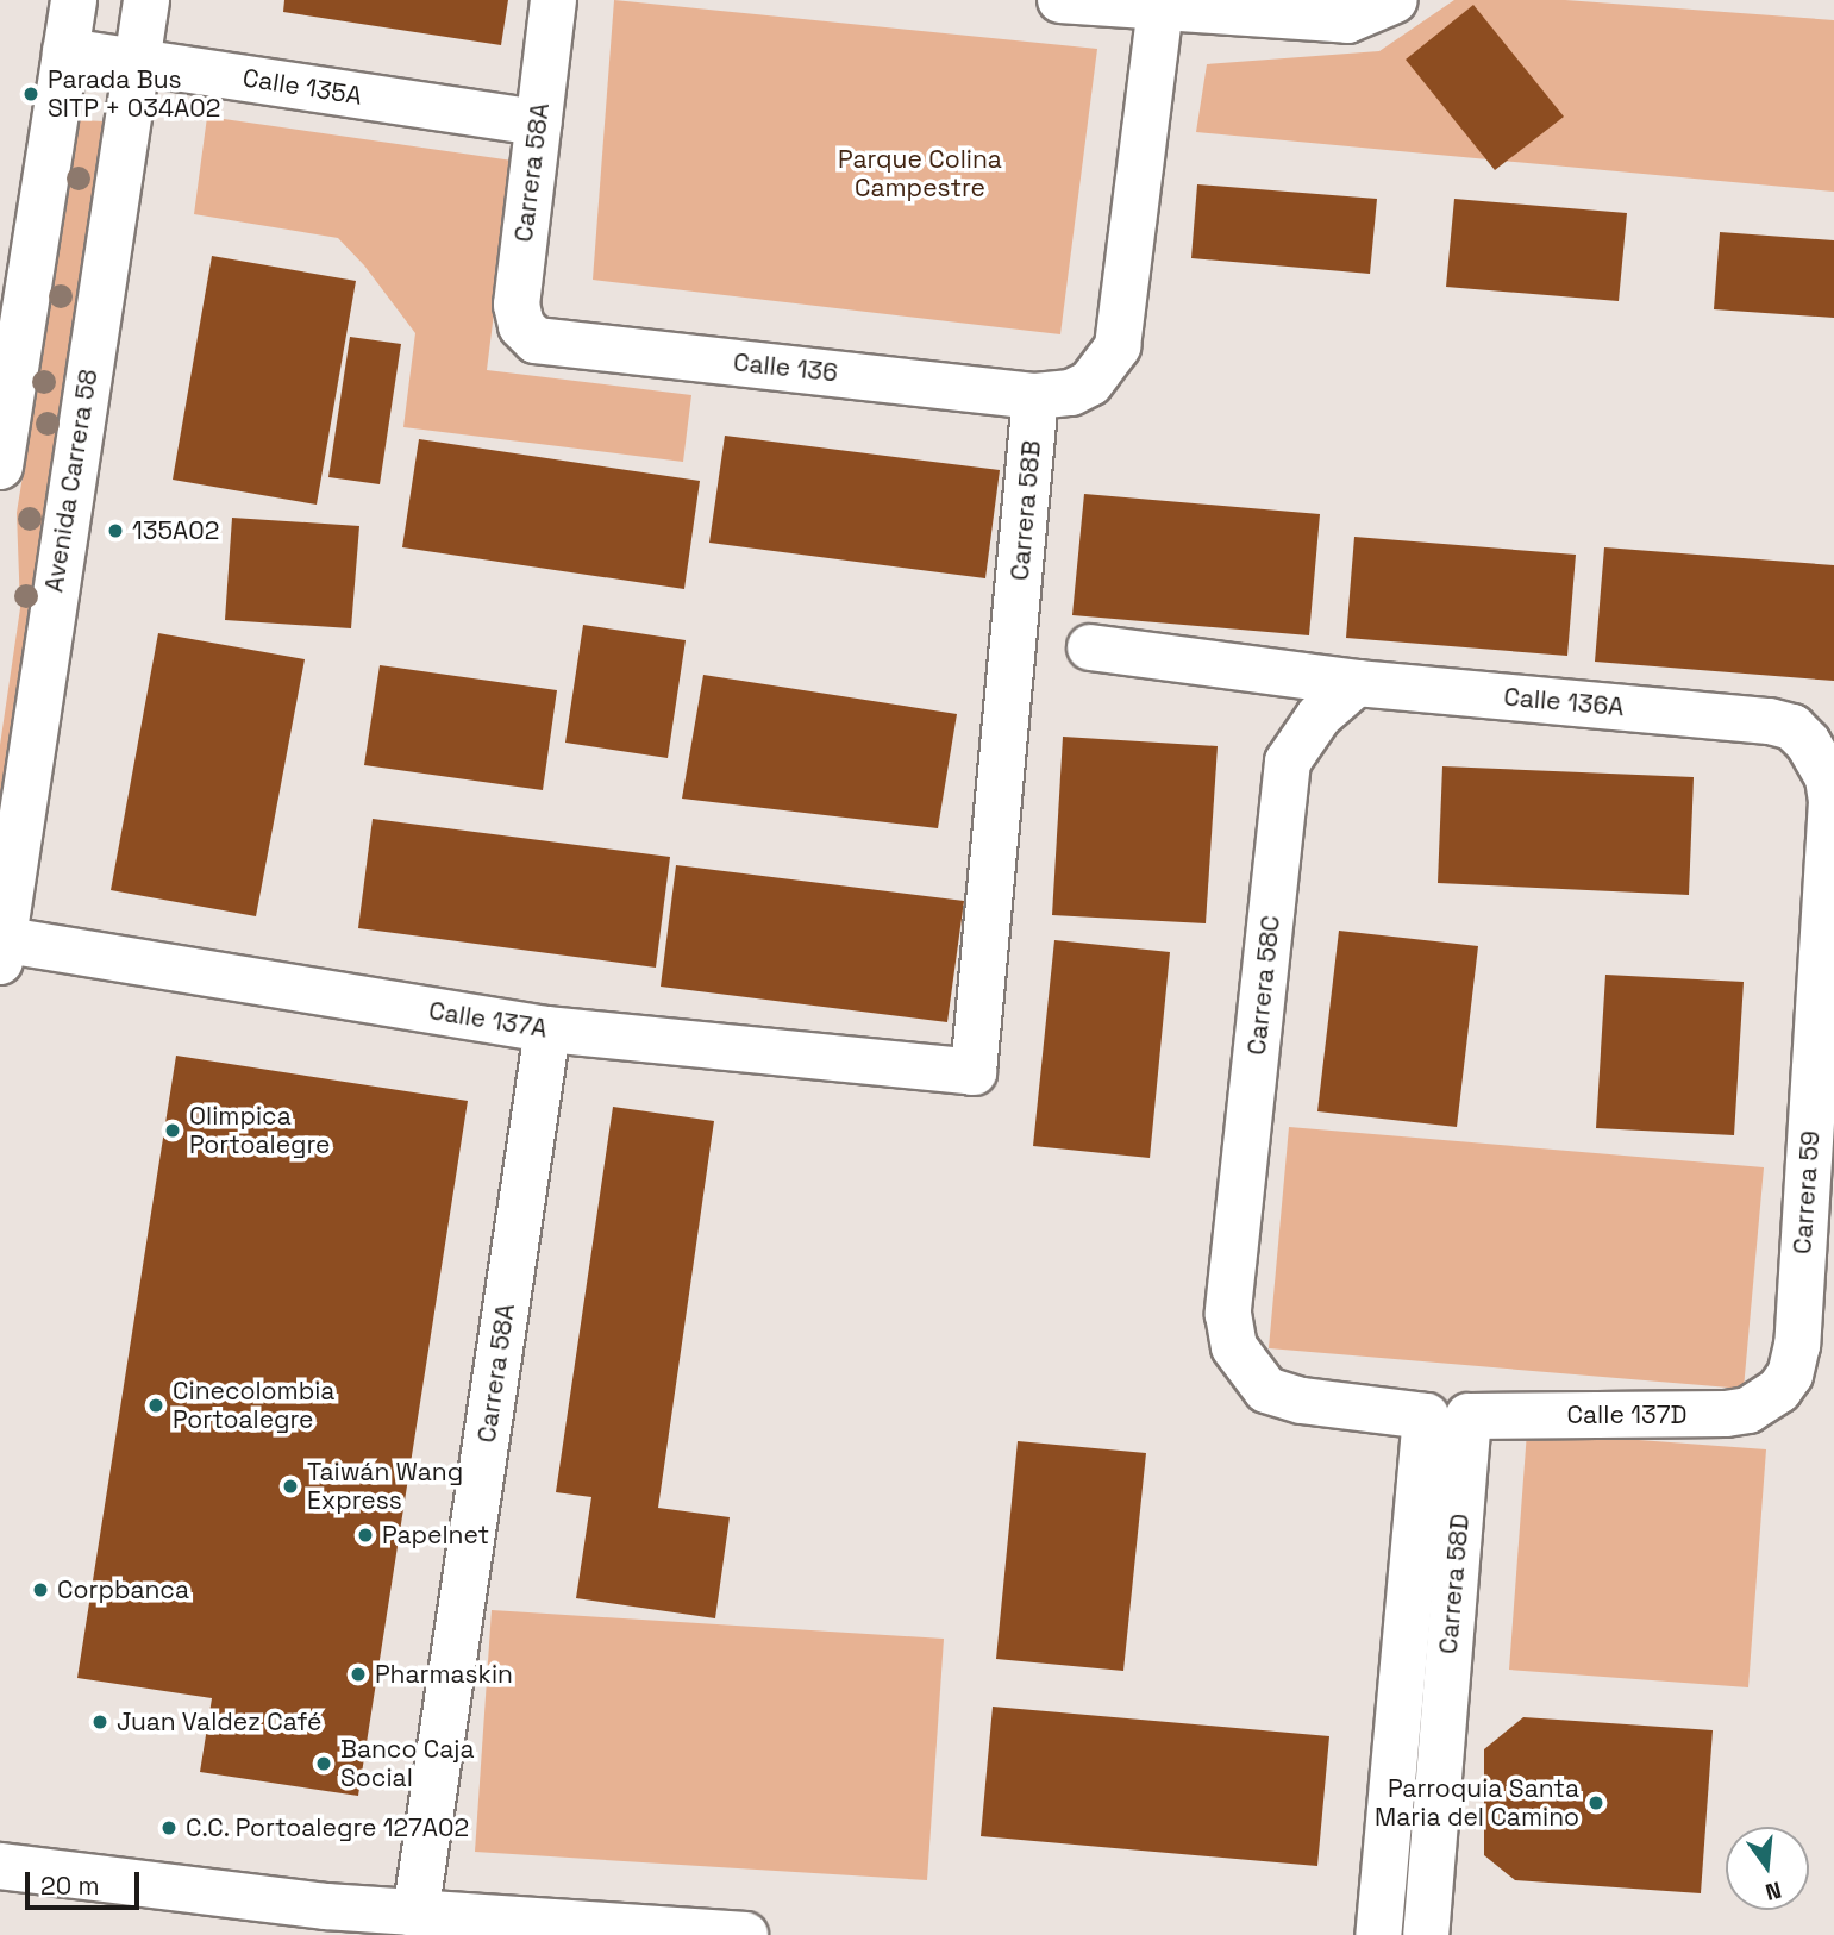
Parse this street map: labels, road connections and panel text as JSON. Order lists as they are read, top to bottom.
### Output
{
  "streets": {
    "street": [
      "Calle 135A",
      "Carrera 58A",
      "Calle 136",
      "Avenida Carrera 58",
      "Carrera 58B",
      "Calle 136A",
      "Carrera 58C",
      "Calle 137A",
      "Carrera 59",
      "Calle 137D",
      "Carrera 58D"
    ]
  },
  "crossings": [
    ["Calle 135A", "Carrera 58A"],
    ["Calle 135A", "Avenida Carrera 58"],
    ["Carrera 58A", "Calle 136"],
    ["Carrera 58A", "Calle 137A"],
    ["Calle 136", "Carrera 58B"],
    ["Avenida Carrera 58", "Calle 137A"],
    ["Carrera 58B", "Calle 137A"],
    ["Calle 136A", "Carrera 58C"],
    ["Calle 136A", "Carrera 59"],
    ["Carrera 58C", "Calle 137D"],
    ["Carrera 59", "Calle 137D"],
    ["Calle 137D", "Carrera 58D"]
  ],
  "parks": ["Parque Colina Campestre"],
  "places": [
    "Parada Bus SITP + 034A02",
    "135A02",
    "Olimpica Portoalegre",
    "Cinecolombia Portoalegre",
    "Taiwán Wang Express",
    "Papelnet",
    "Corpbanca",
    "Pharmaskin",
    "Juan Valdez Café",
    "Banco Caja Social",
    "Parroquia Santa Maria del Camino",
    "C.C. Portoalegre 127A02"
  ],
  "scale_bar": "20 m",
  "north": "bottom"
}
